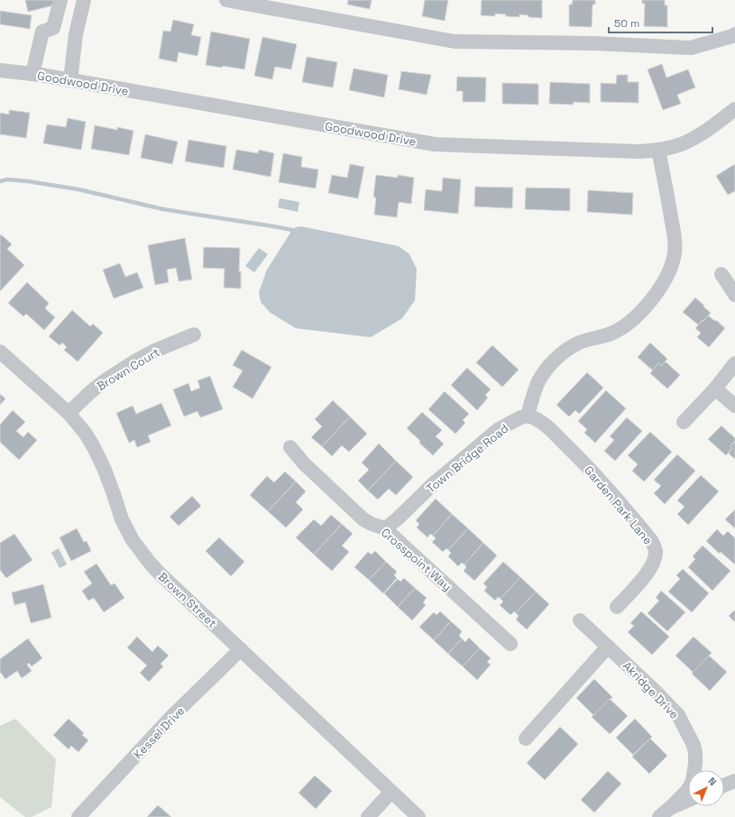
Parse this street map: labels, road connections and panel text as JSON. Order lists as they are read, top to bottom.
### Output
{
  "streets": {
    "street": [
      "Goodwood Drive",
      "Brown Court",
      "Town Bridge Road",
      "Garden Park Lane",
      "Crosspoint Way",
      "Brown Street",
      "Akridge Drive",
      "Kessel Drive"
    ]
  },
  "crossings": [
    ["Brown Court", "Brown Street"],
    ["Town Bridge Road", "Garden Park Lane"],
    ["Town Bridge Road", "Crosspoint Way"],
    ["Brown Street", "Kessel Drive"]
  ],
  "scale_bar": "50 m",
  "north": "top right"
}
